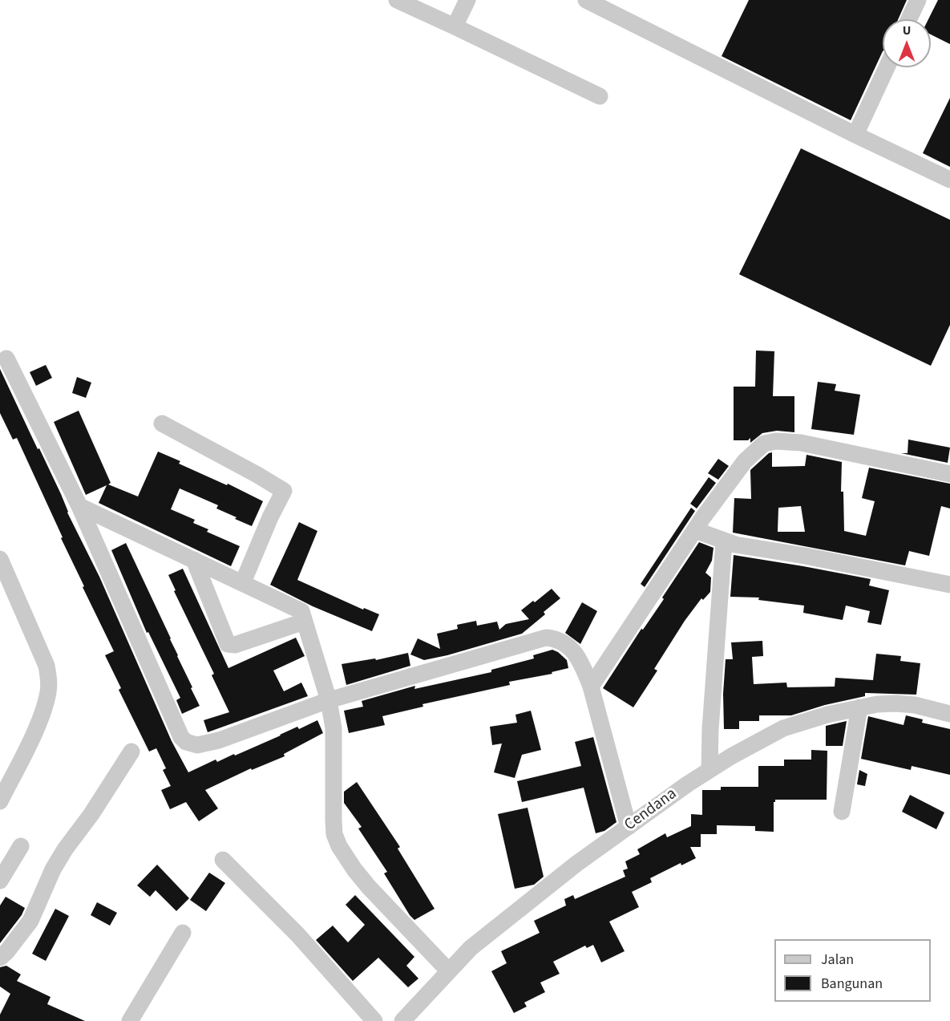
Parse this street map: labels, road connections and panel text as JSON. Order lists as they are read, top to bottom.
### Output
{
  "streets": {
    "street": ["Cendana"]
  },
  "legend": ["Jalan", "Bangunan"],
  "north": "top"
}
